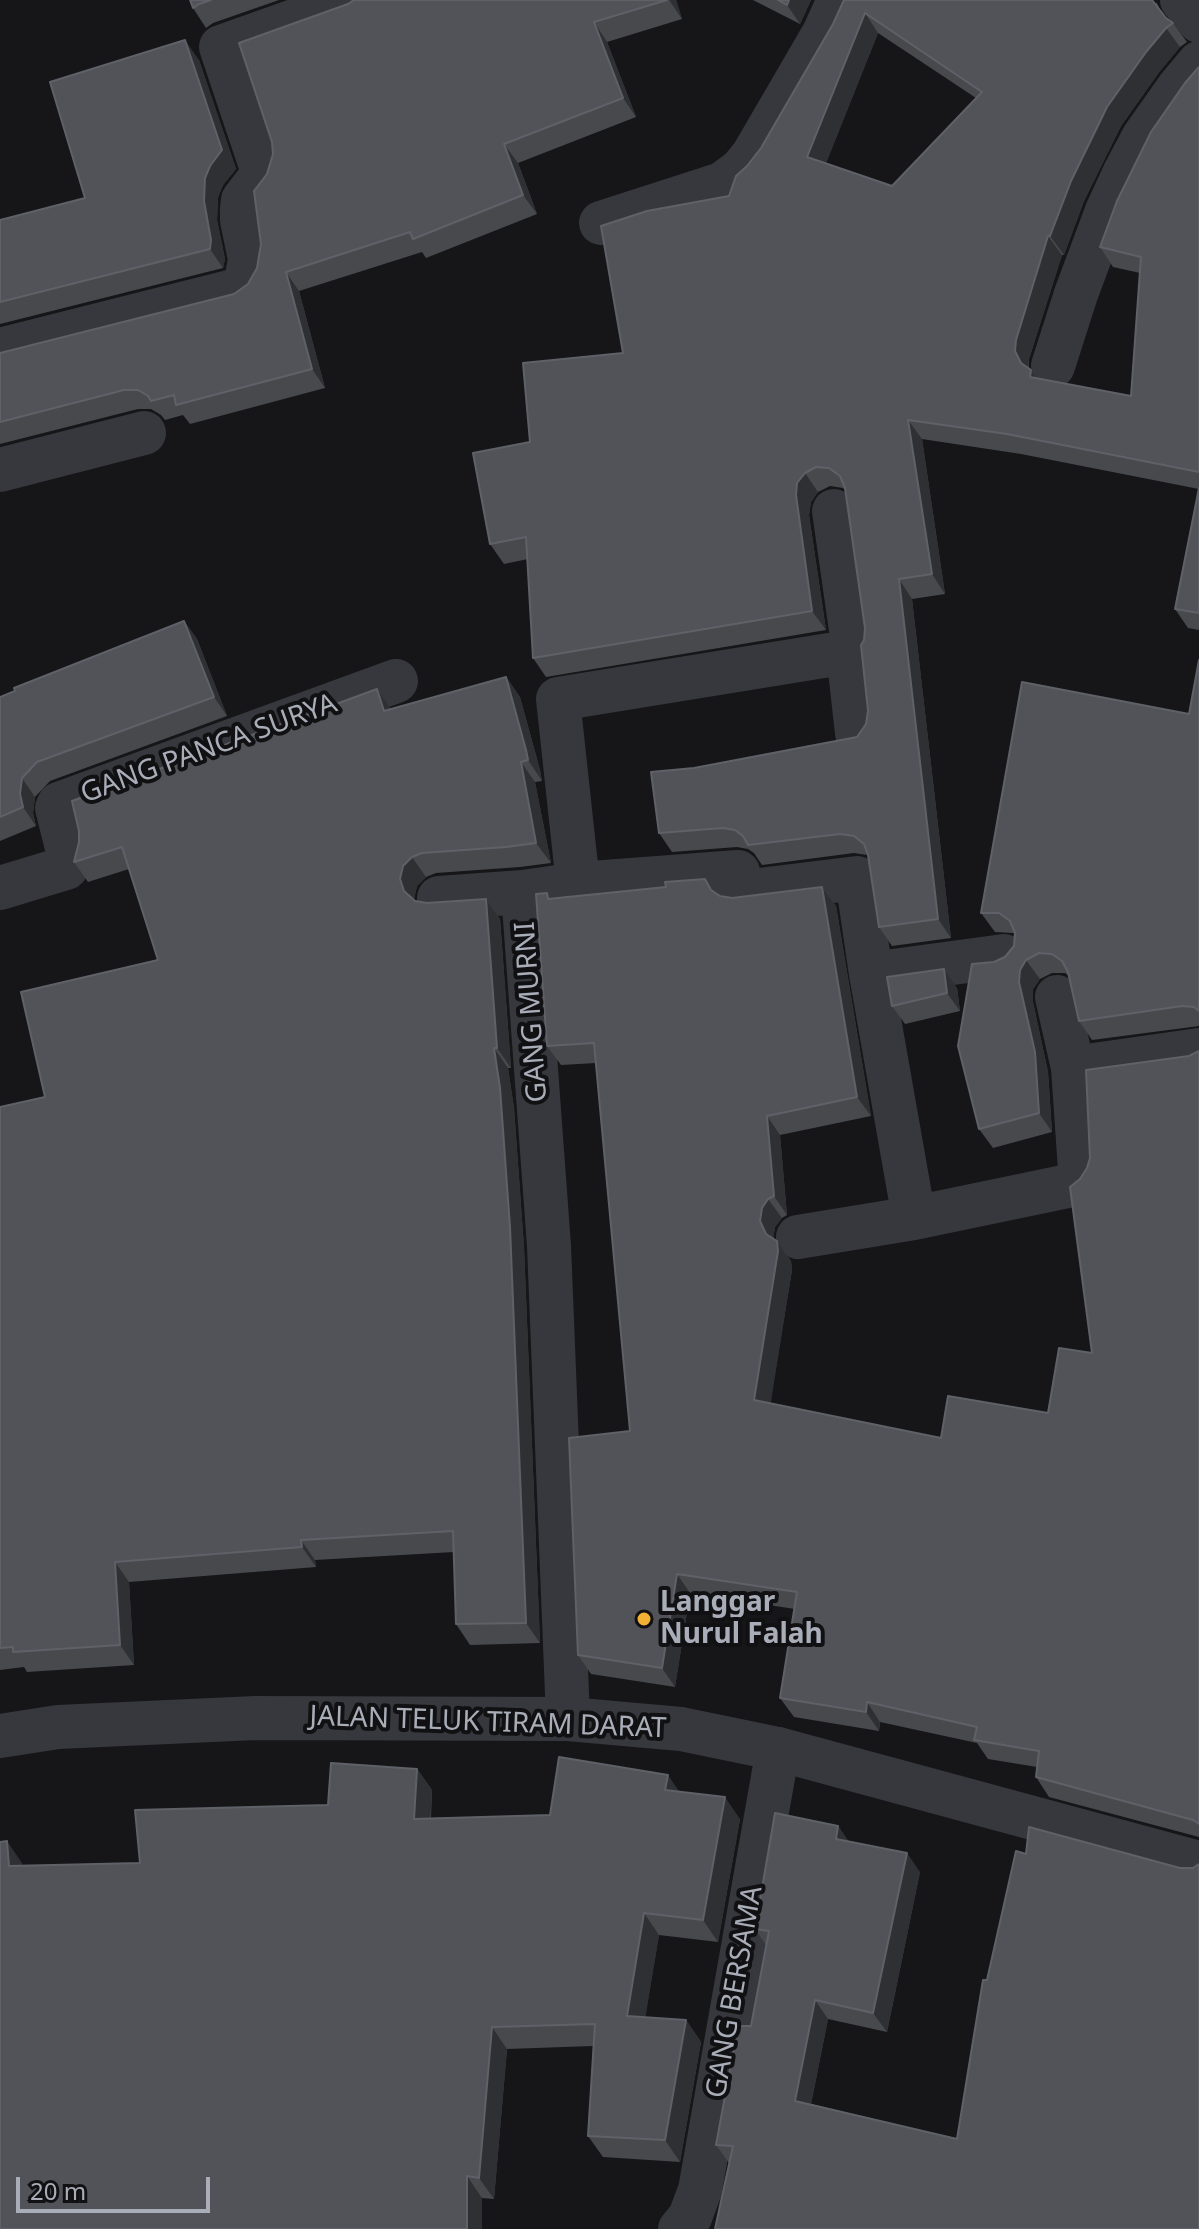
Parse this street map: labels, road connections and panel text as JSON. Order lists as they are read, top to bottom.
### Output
{
  "streets": {
    "street": [
      "GANG PANCA SURYA",
      "GANG MURNI",
      "JALAN TELUK TIRAM DARAT",
      "GANG BERSAMA"
    ]
  },
  "crossings": [
    ["GANG MURNI", "JALAN TELUK TIRAM DARAT"],
    ["JALAN TELUK TIRAM DARAT", "GANG BERSAMA"]
  ],
  "places": ["Langgar Nurul Falah"],
  "scale_bar": "20 m"
}
